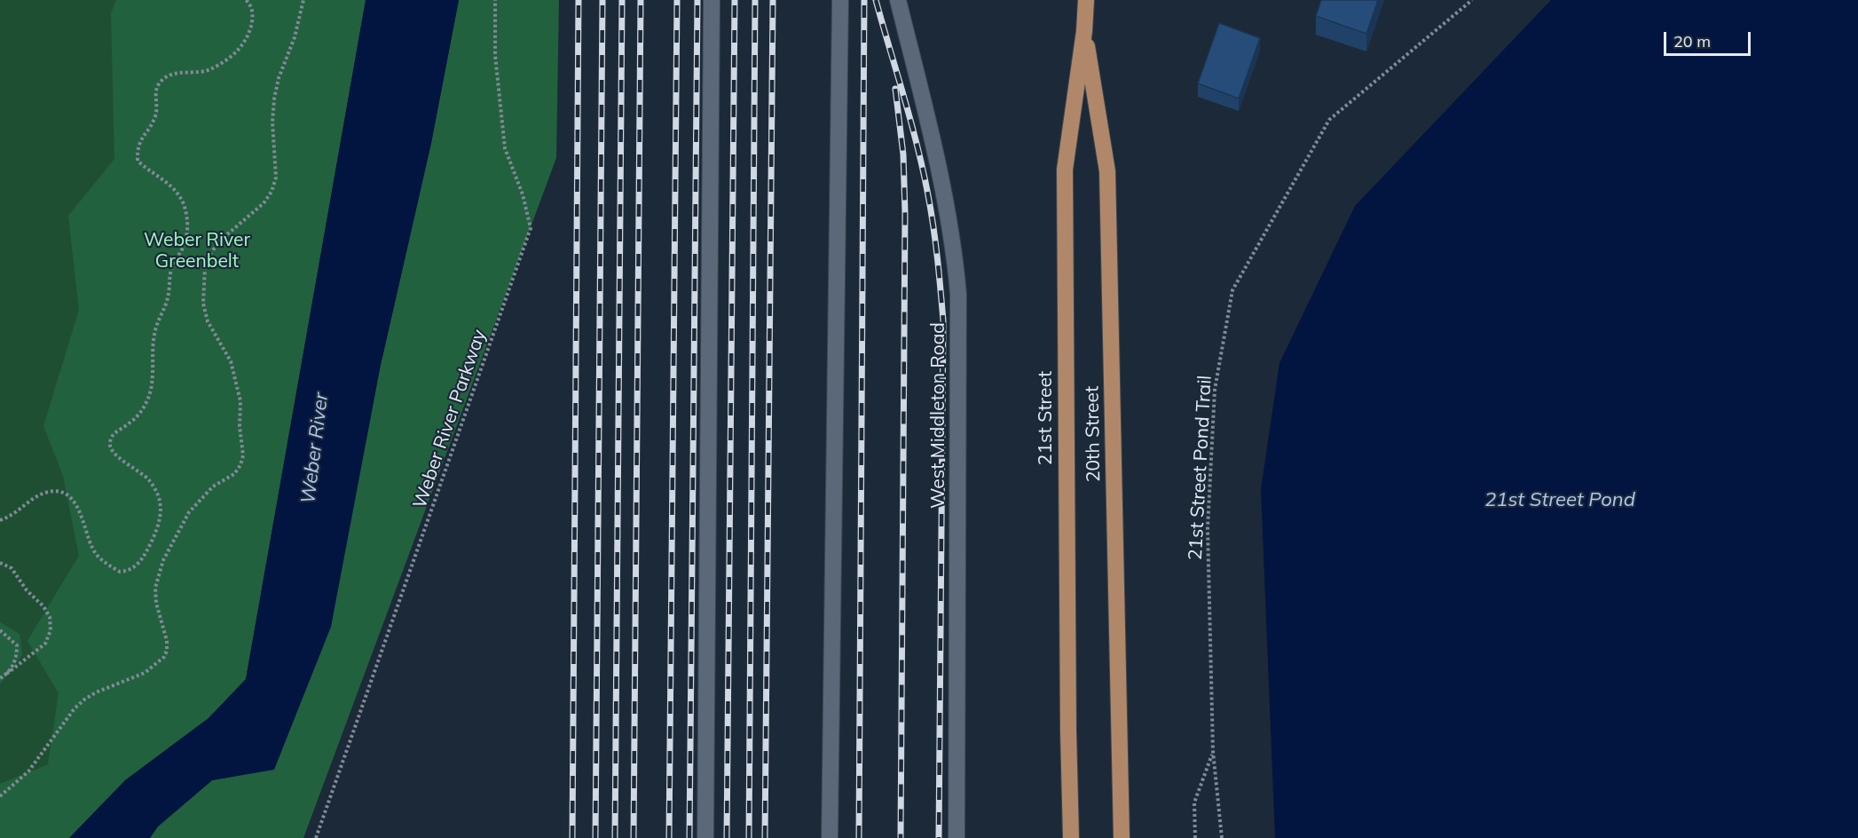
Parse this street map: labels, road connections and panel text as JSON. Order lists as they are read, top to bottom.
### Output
{
  "streets": {
    "main road": ["21st Street", "20th Street"],
    "lane": ["West Middleton Road"],
    "path": ["Weber River Parkway", "21st Street Pond Trail"]
  },
  "crossings": [
    ["21st Street", "20th Street"]
  ],
  "water": ["Weber River", "21st Street Pond"],
  "parks": ["Weber River Greenbelt"],
  "scale_bar": "20 m"
}
